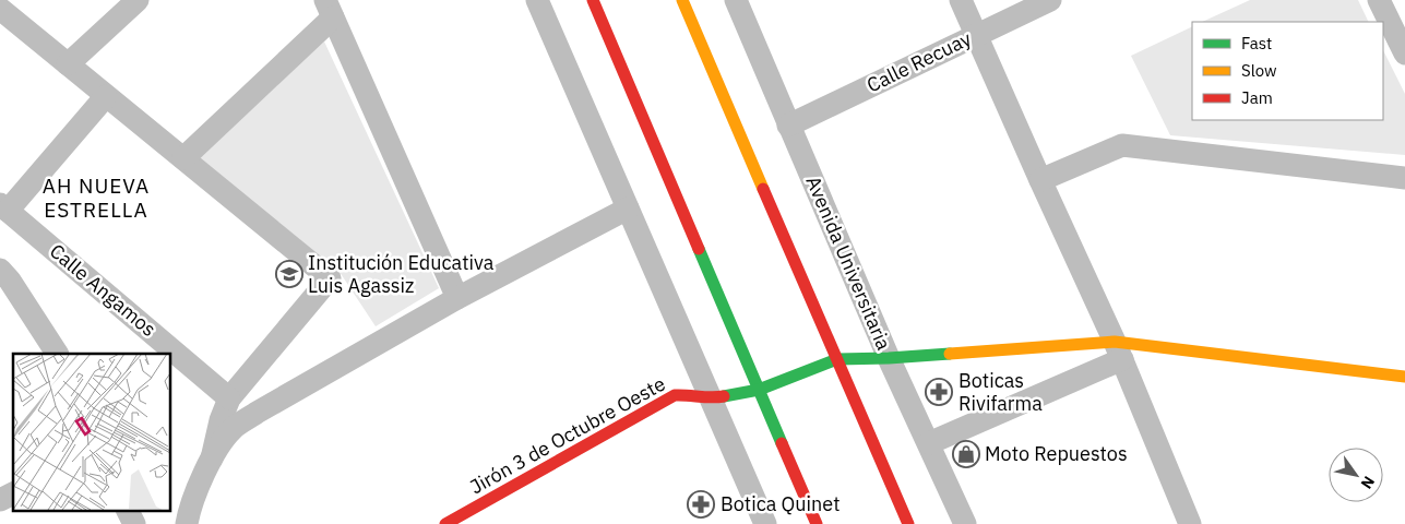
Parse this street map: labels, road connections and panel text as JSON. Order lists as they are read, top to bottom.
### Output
{
  "streets": {
    "main road": ["Jirón 3 de Octubre Oeste"],
    "street": ["Calle Recuay", "Avenida Universitaria", "Calle Angamos"]
  },
  "crossings": [
    ["Calle Recuay", "Avenida Universitaria"]
  ],
  "districts": ["AH NUEVA ESTRELLA"],
  "places": {
    "school or university": ["Institución Educativa Luis Agassiz"],
    "pharmacy": ["Boticas Rivifarma", "Botica Quinet"],
    "shop": ["Moto Repuestos"]
  },
  "legend": ["Fast", "Slow", "Jam"],
  "north": "bottom right"
}
